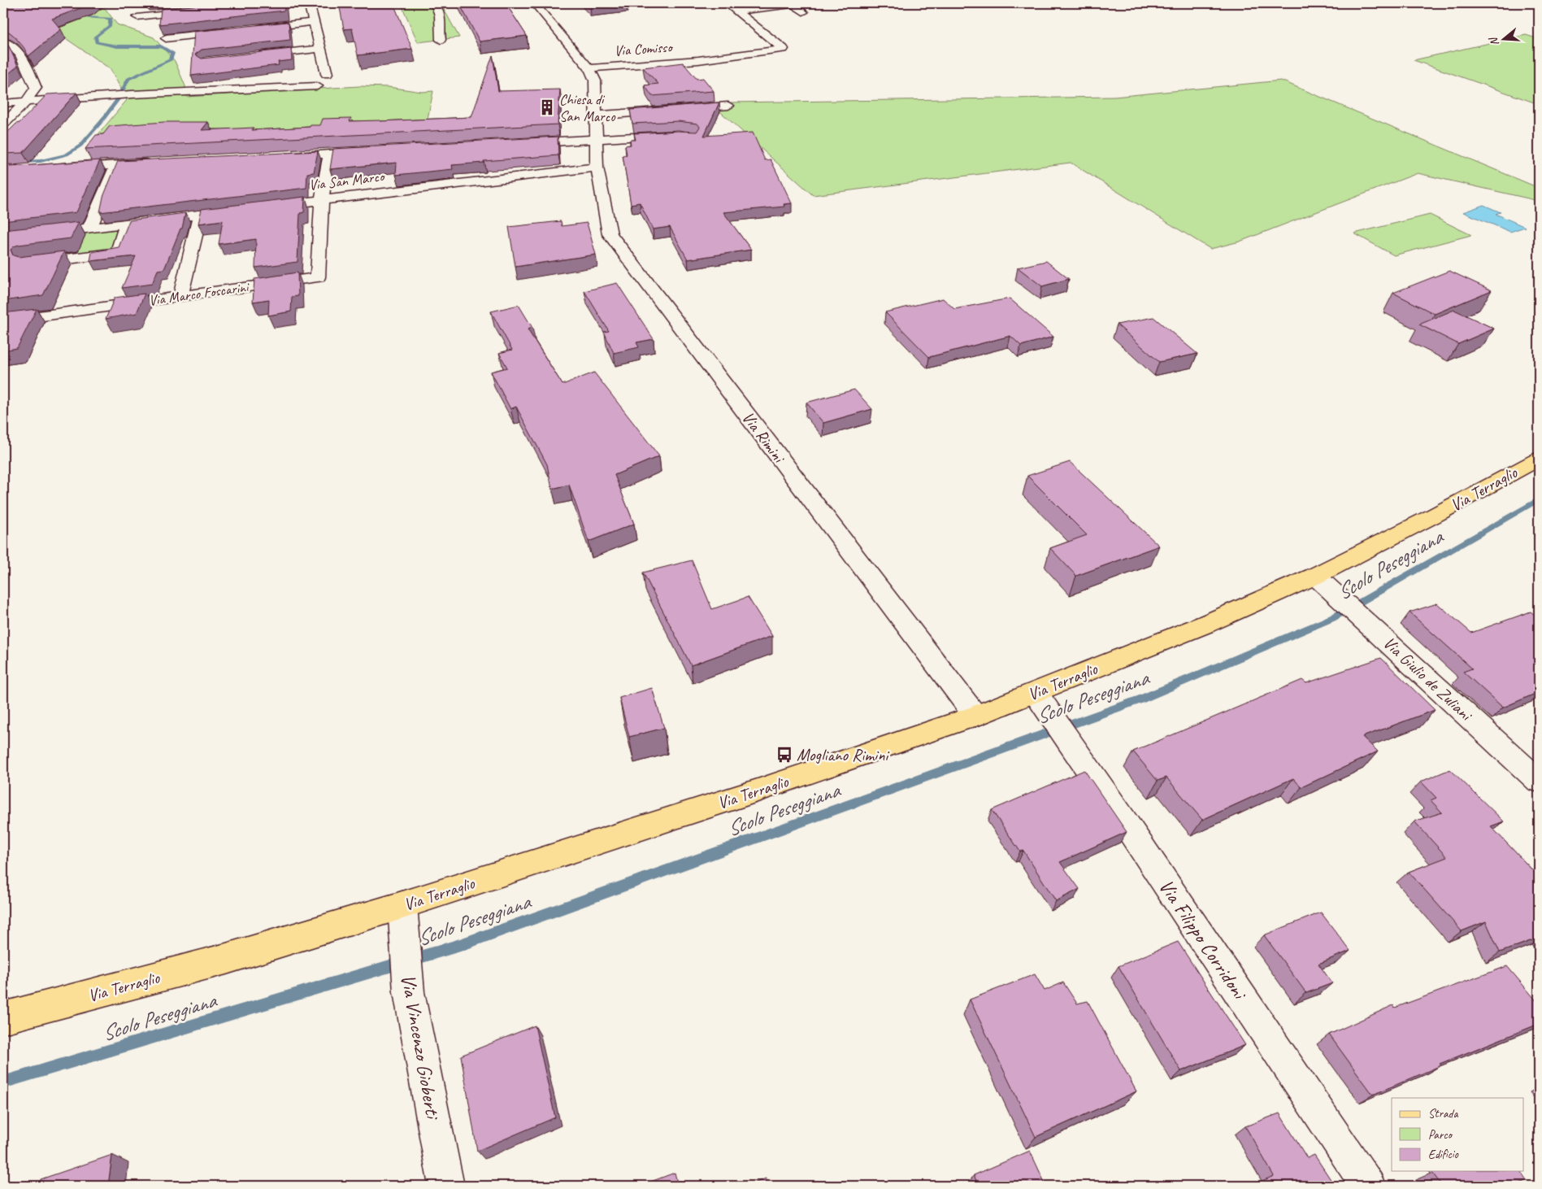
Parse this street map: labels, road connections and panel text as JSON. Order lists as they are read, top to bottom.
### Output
{
  "streets": {
    "main road": ["Via Terraglio"],
    "street": [
      "Via Comisso",
      "Via San Marco",
      "Via Marco Foscarini",
      "Via Rimini",
      "Via Giulio de Zuliani",
      "Via Filippo Corridoni",
      "Via Vincenzo Gioberti"
    ]
  },
  "crossings": [
    ["Via Comisso", "Via Rimini"],
    ["Via San Marco", "Via Marco Foscarini"],
    ["Via San Marco", "Via Rimini"],
    ["Via Rimini", "Via Terraglio"],
    ["Via Terraglio", "Via Giulio de Zuliani"],
    ["Via Terraglio", "Via Filippo Corridoni"],
    ["Via Terraglio", "Via Vincenzo Gioberti"]
  ],
  "water": ["Scolo Peseggiana"],
  "places": {
    "building": ["Chiesa di San Marco"],
    "bus stop": ["Mogliano Rimini"]
  },
  "legend": ["Strada", "Parco", "Edificio"],
  "north": "left"
}
